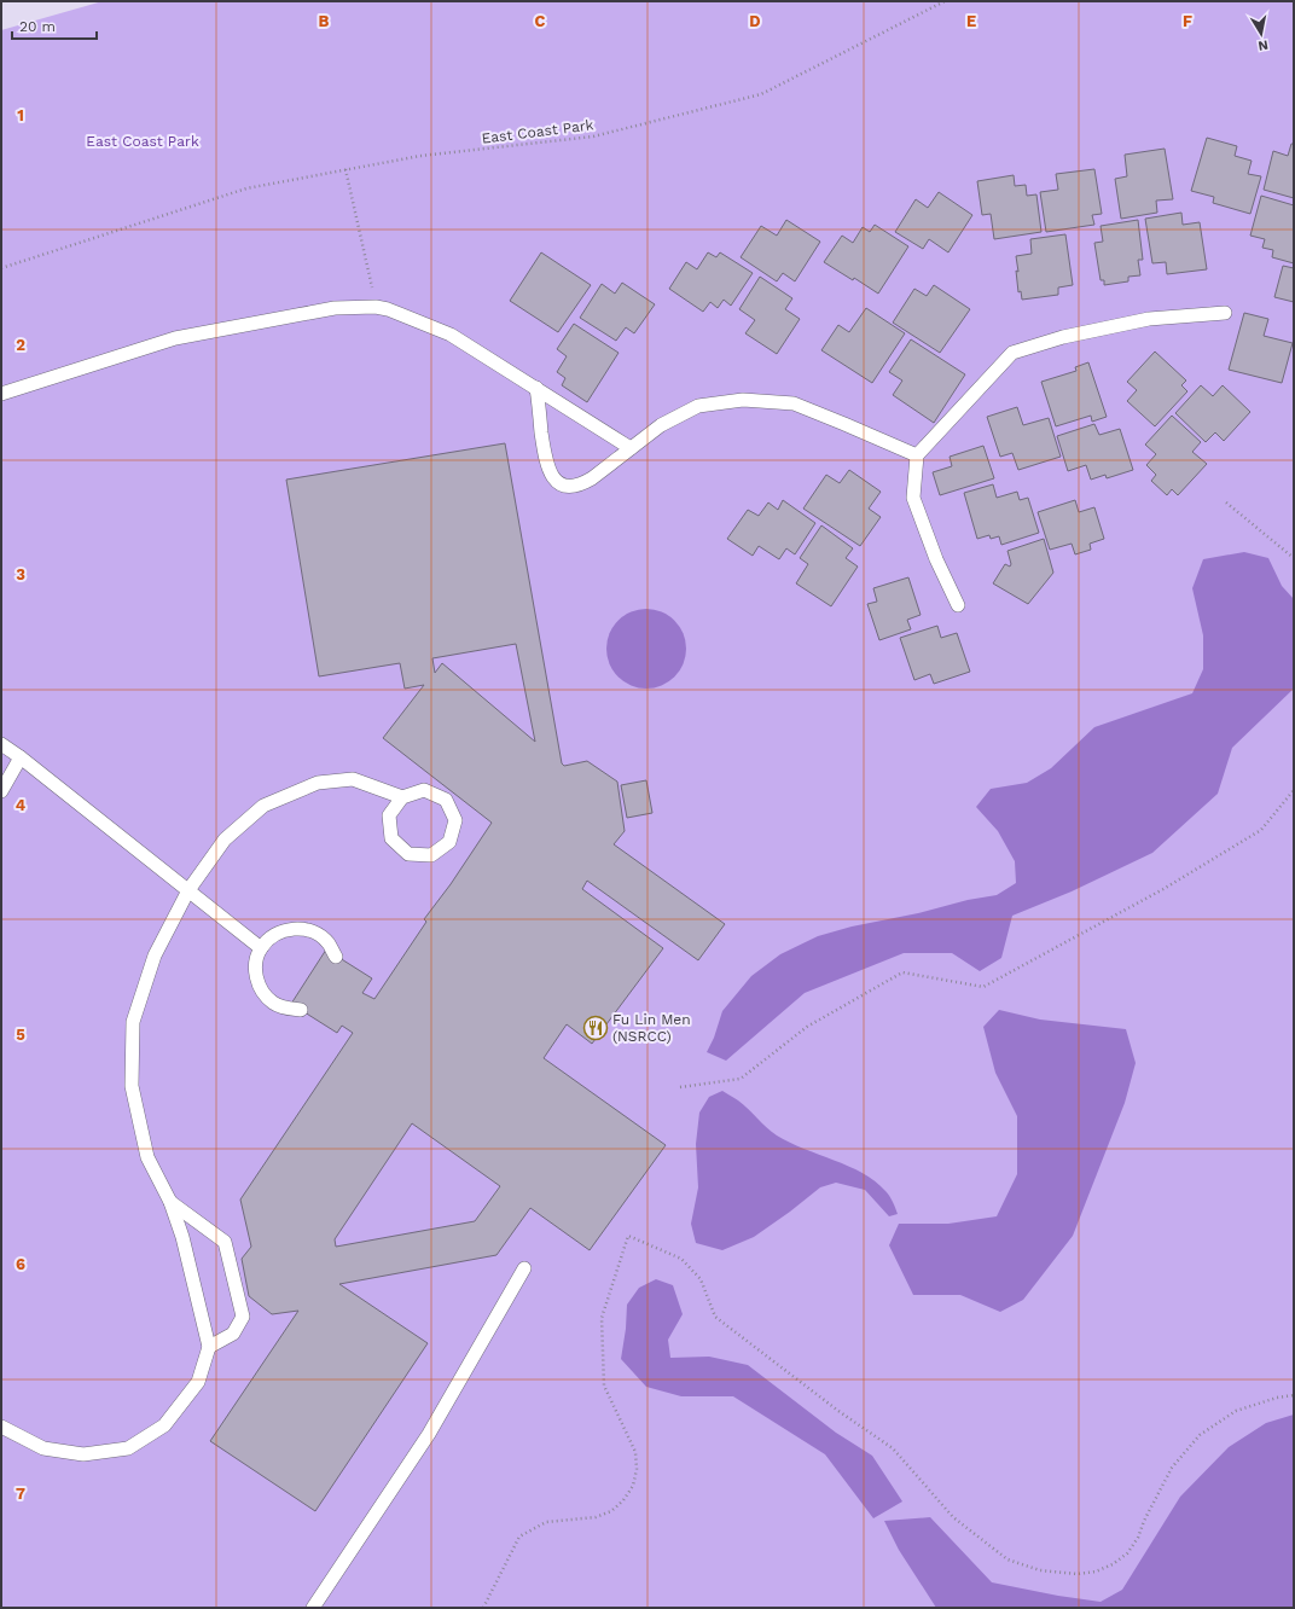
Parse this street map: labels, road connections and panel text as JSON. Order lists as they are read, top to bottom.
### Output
{
  "streets": {
    "path": ["East Coast Park"]
  },
  "parks": ["East Coast Park"],
  "places": {
    "restaurant": ["Fu Lin Men (NSRCC)"]
  },
  "scale_bar": "20 m",
  "north": "bottom",
  "grid": {
    "columns": [
      "B",
      "C",
      "D",
      "E",
      "F"
    ],
    "rows": [
      "1",
      "2",
      "3",
      "4",
      "5",
      "6",
      "7"
    ]
  }
}
